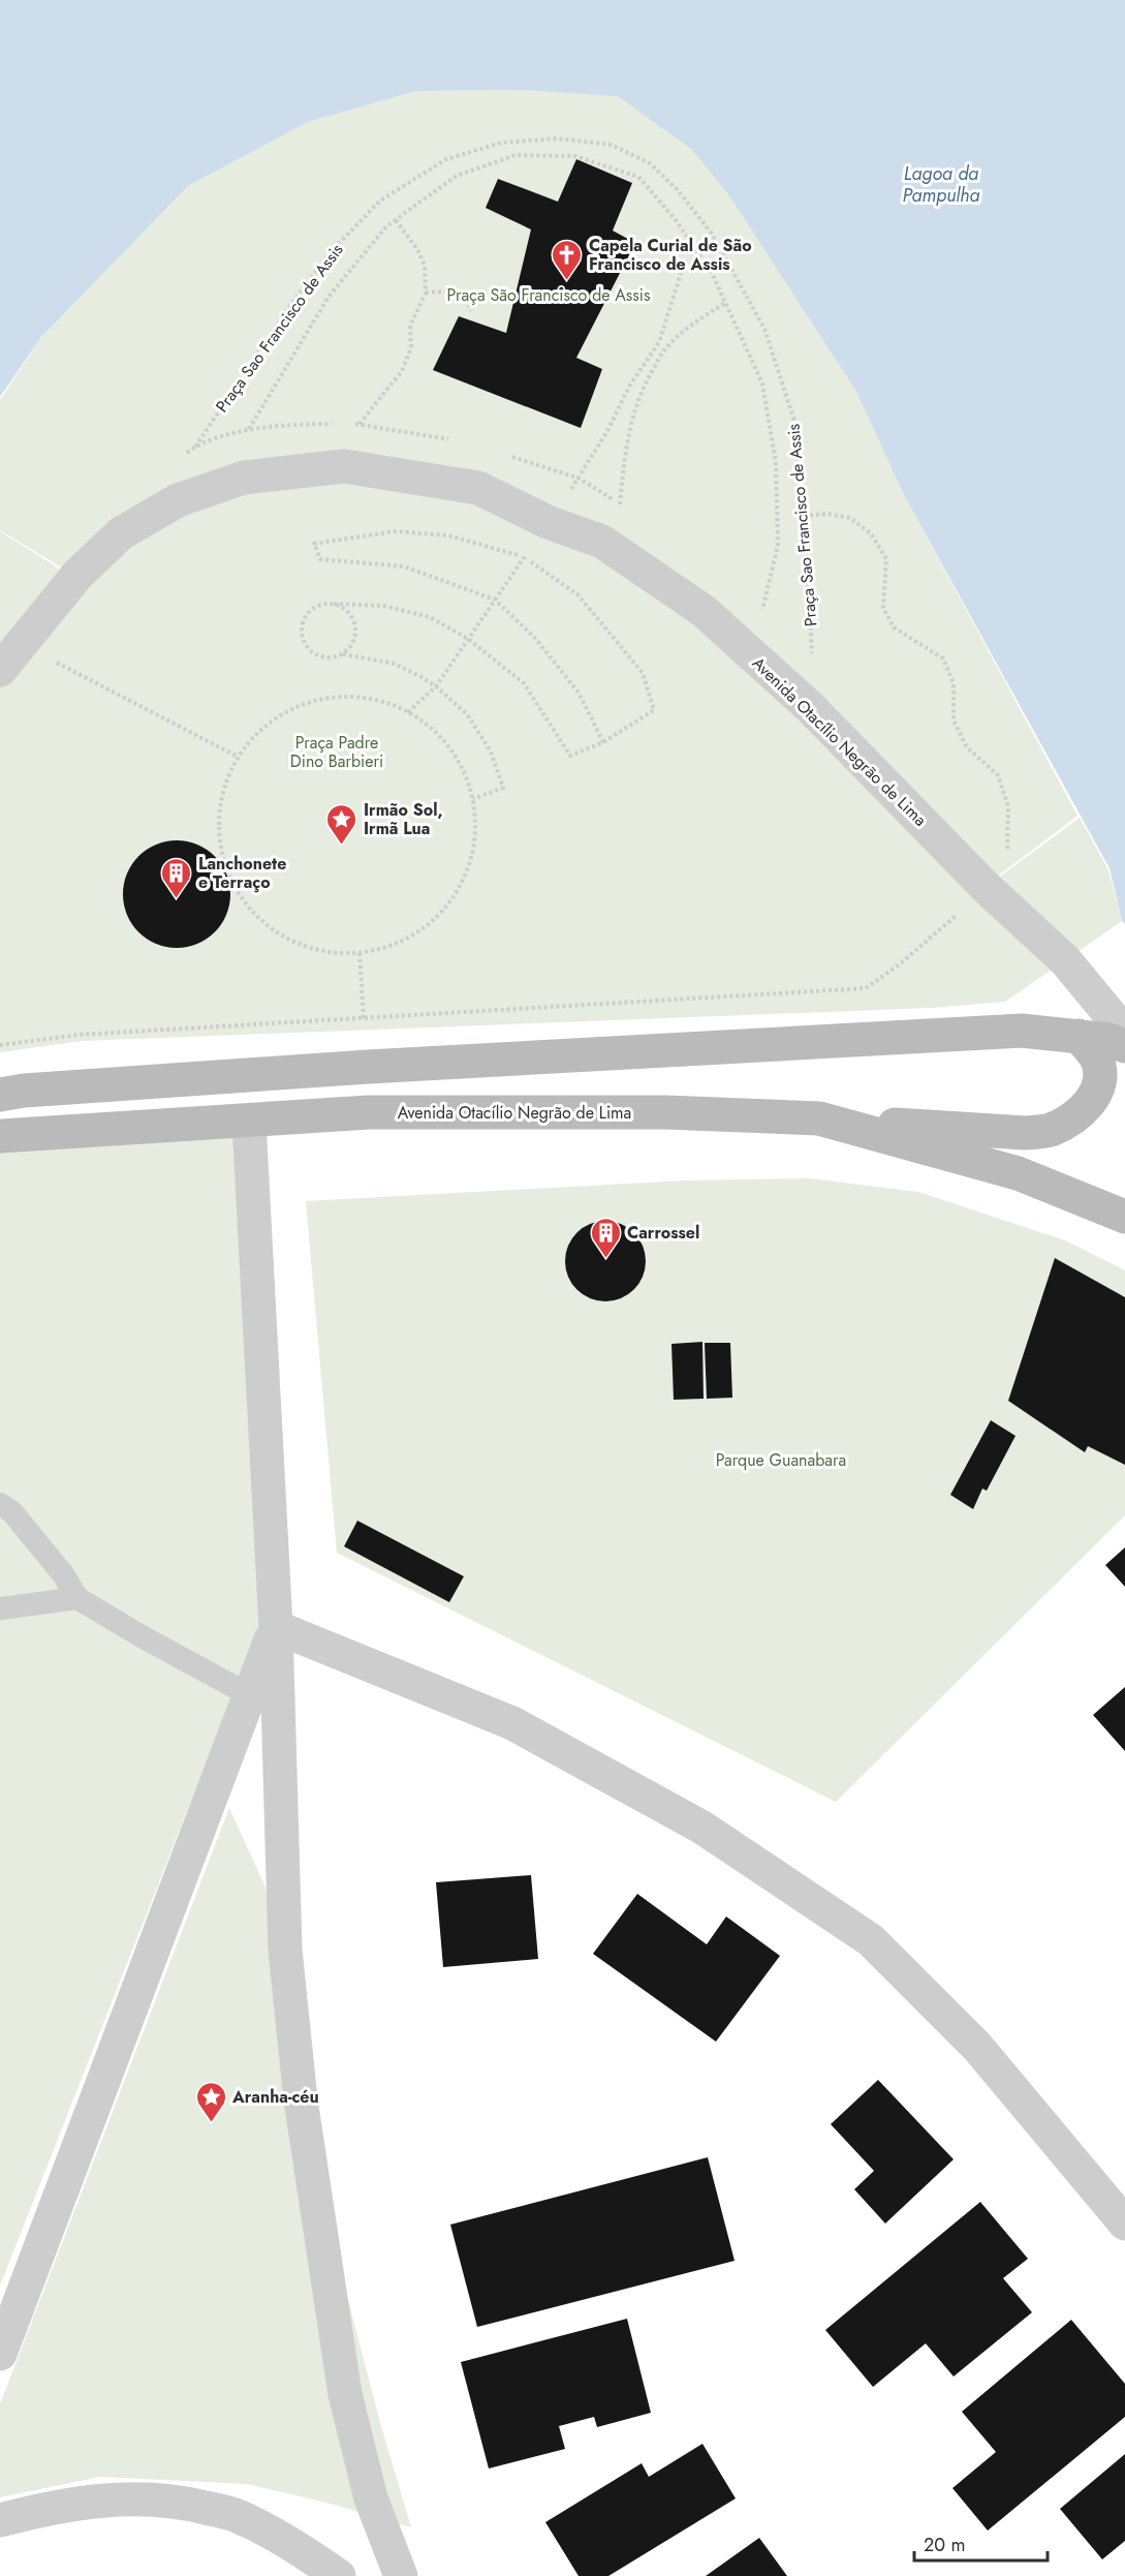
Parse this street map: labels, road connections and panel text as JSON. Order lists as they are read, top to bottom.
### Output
{
  "streets": {
    "street": ["Avenida Otacílio Negrão de Lima"],
    "path": ["Praça Sao Francisco de Assis"]
  },
  "crossings": [
    ["Praça Sao Francisco de Assis", "Avenida Otacílio Negrão de Lima"]
  ],
  "water": ["Lagoa da Pampulha"],
  "parks": ["Praça São Francisco de Assis", "Praça Padre Dino Barbieri", "Parque Guanabara"],
  "places": {
    "church": ["Capela Curial de São Francisco de Assis"],
    "place": ["Irmão Sol, Irmã Lua", "Aranha-céu"],
    "building": ["Lanchonete e Terraço", "Carrossel"]
  },
  "scale_bar": "20 m"
}
